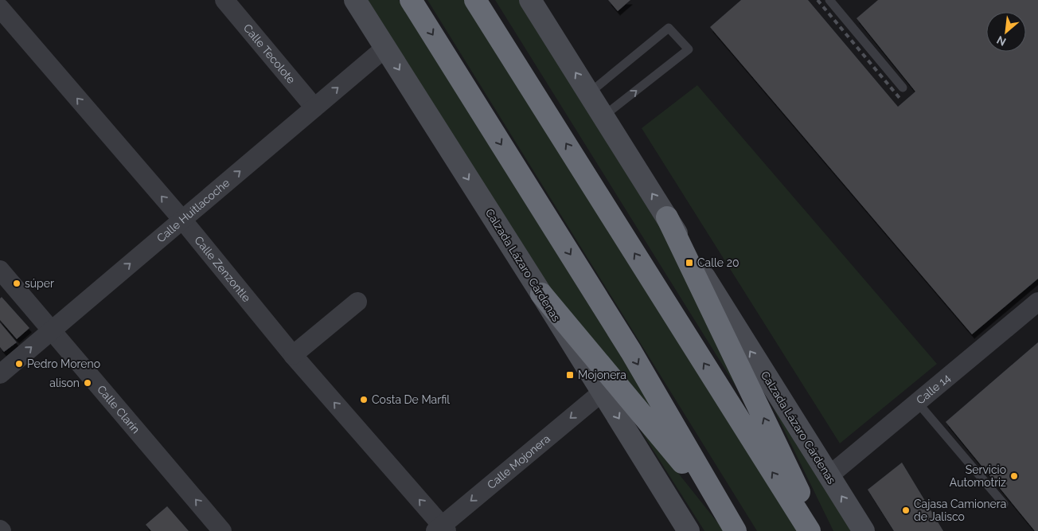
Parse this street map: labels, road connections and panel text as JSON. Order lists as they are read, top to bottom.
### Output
{
  "streets": {
    "main road": ["Calzada Lázaro Cárdenas"],
    "street": [
      "Calle Tecolote",
      "Calle Huitlacoche",
      "Calle Zenzontle",
      "Calle 14",
      "Calle Clarín",
      "Calle Mojonera"
    ]
  },
  "crossings": [
    ["Calle Tecolote", "Calle Huitlacoche"],
    ["Calle Huitlacoche", "Calzada Lázaro Cárdenas"],
    ["Calle Huitlacoche", "Calle Zenzontle"],
    ["Calle Huitlacoche", "Calle Clarín"],
    ["Calzada Lázaro Cárdenas", "Calle 14"],
    ["Calzada Lázaro Cárdenas", "Calle Mojonera"],
    ["Calle Zenzontle", "Calle Mojonera"]
  ],
  "one_way": [
    "Calle Huitlacoche",
    "Calle Zenzontle",
    "Calle Clarín",
    "Calle Mojonera"
  ],
  "places": {
    "transit": ["Calle 20", "Mojonera"],
    "other": [
      "súper",
      "Pedro Moreno",
      "alison",
      "Costa De Marfil",
      "Servicio Automotriz",
      "Cajasa Camionera de Jalisco"
    ]
  },
  "north": "bottom left"
}
